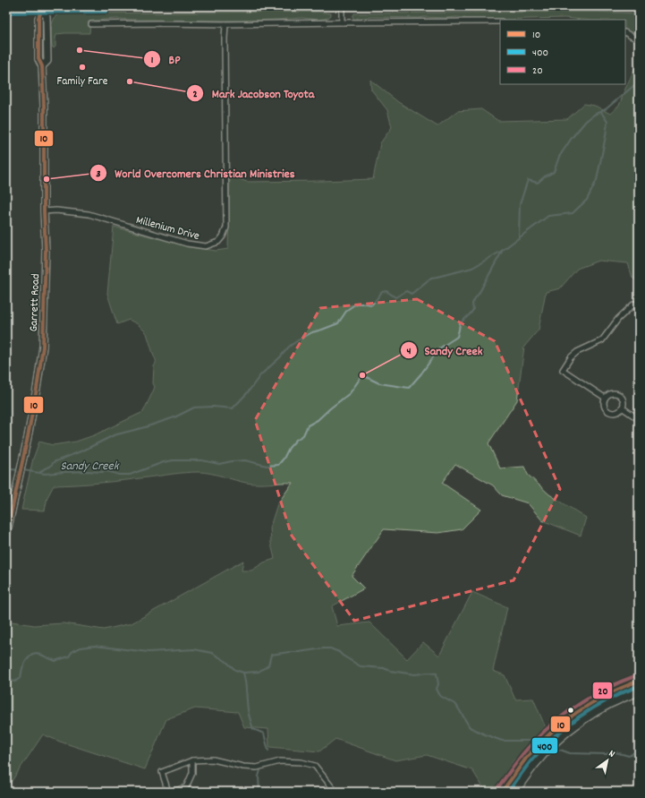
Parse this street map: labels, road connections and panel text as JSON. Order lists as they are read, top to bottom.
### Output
{
  "streets": {
    "street": ["Millenium Drive", "Garrett Road"]
  },
  "crossings": [
    ["Millenium Drive", "Garrett Road"]
  ],
  "water": ["Sandy Creek"],
  "places": [
    "BP",
    "Family Fare",
    "Mark Jacobson Toyota",
    "World Overcomers Christian Ministries",
    "Sandy Creek"
  ],
  "lines": ["transit line 10", "transit line 400", "transit line 20"],
  "legend": ["10", "400", "20"],
  "north": "top right"
}
